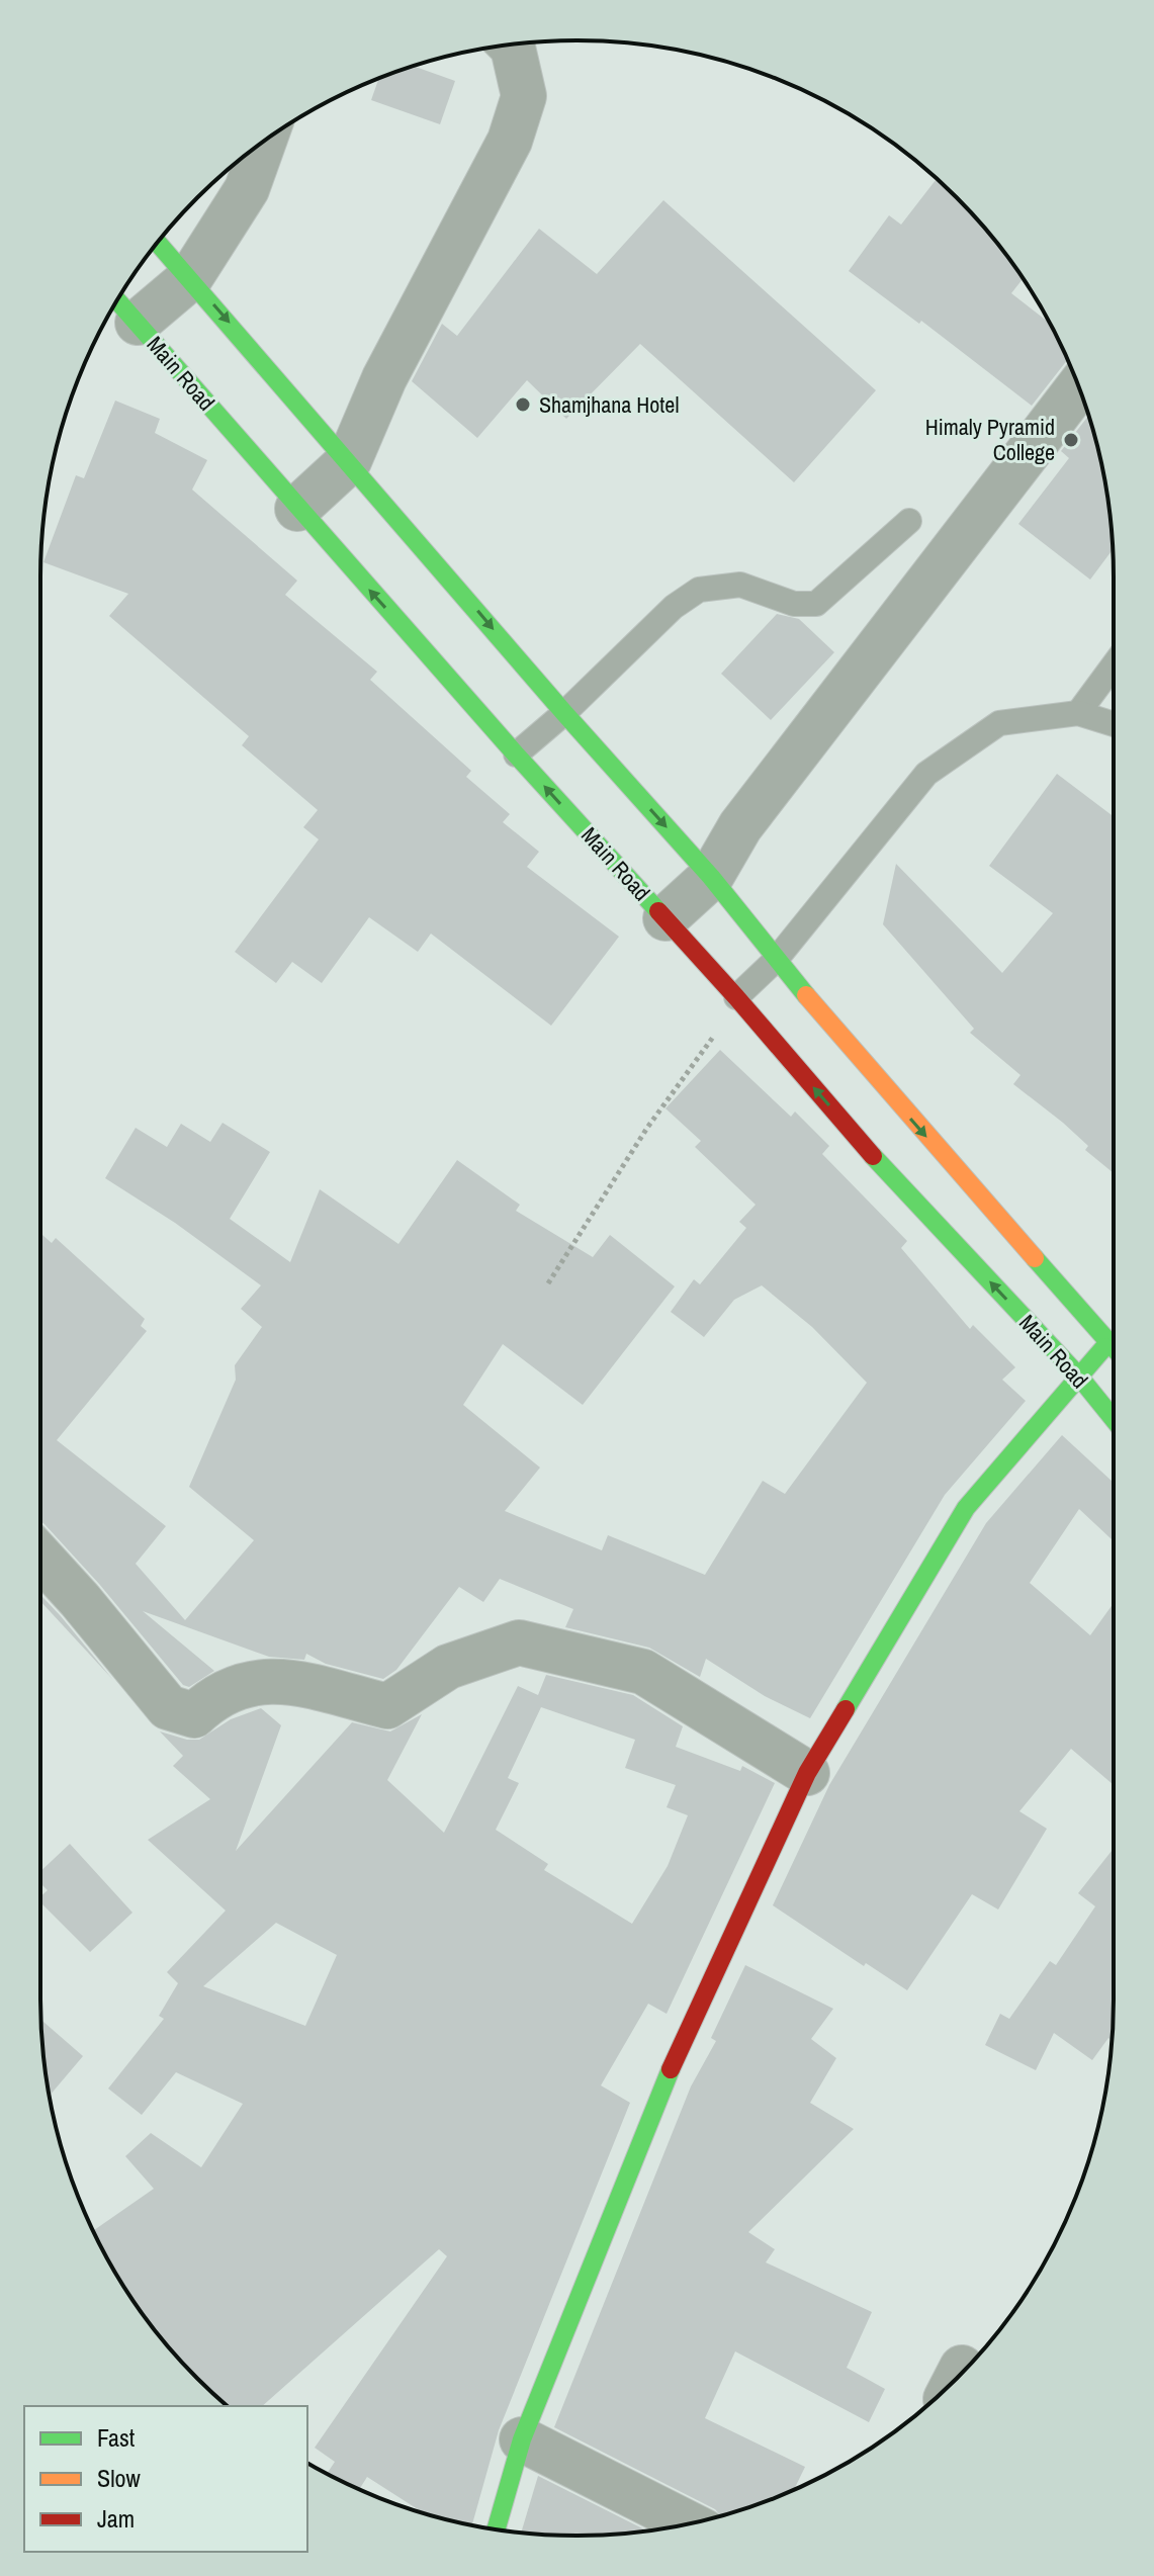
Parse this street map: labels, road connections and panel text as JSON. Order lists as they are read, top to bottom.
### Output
{
  "streets": {
    "main road": ["Main Road"]
  },
  "places": ["Shamjhana Hotel", "Himaly Pyramid College"],
  "legend": ["Fast", "Slow", "Jam"]
}
